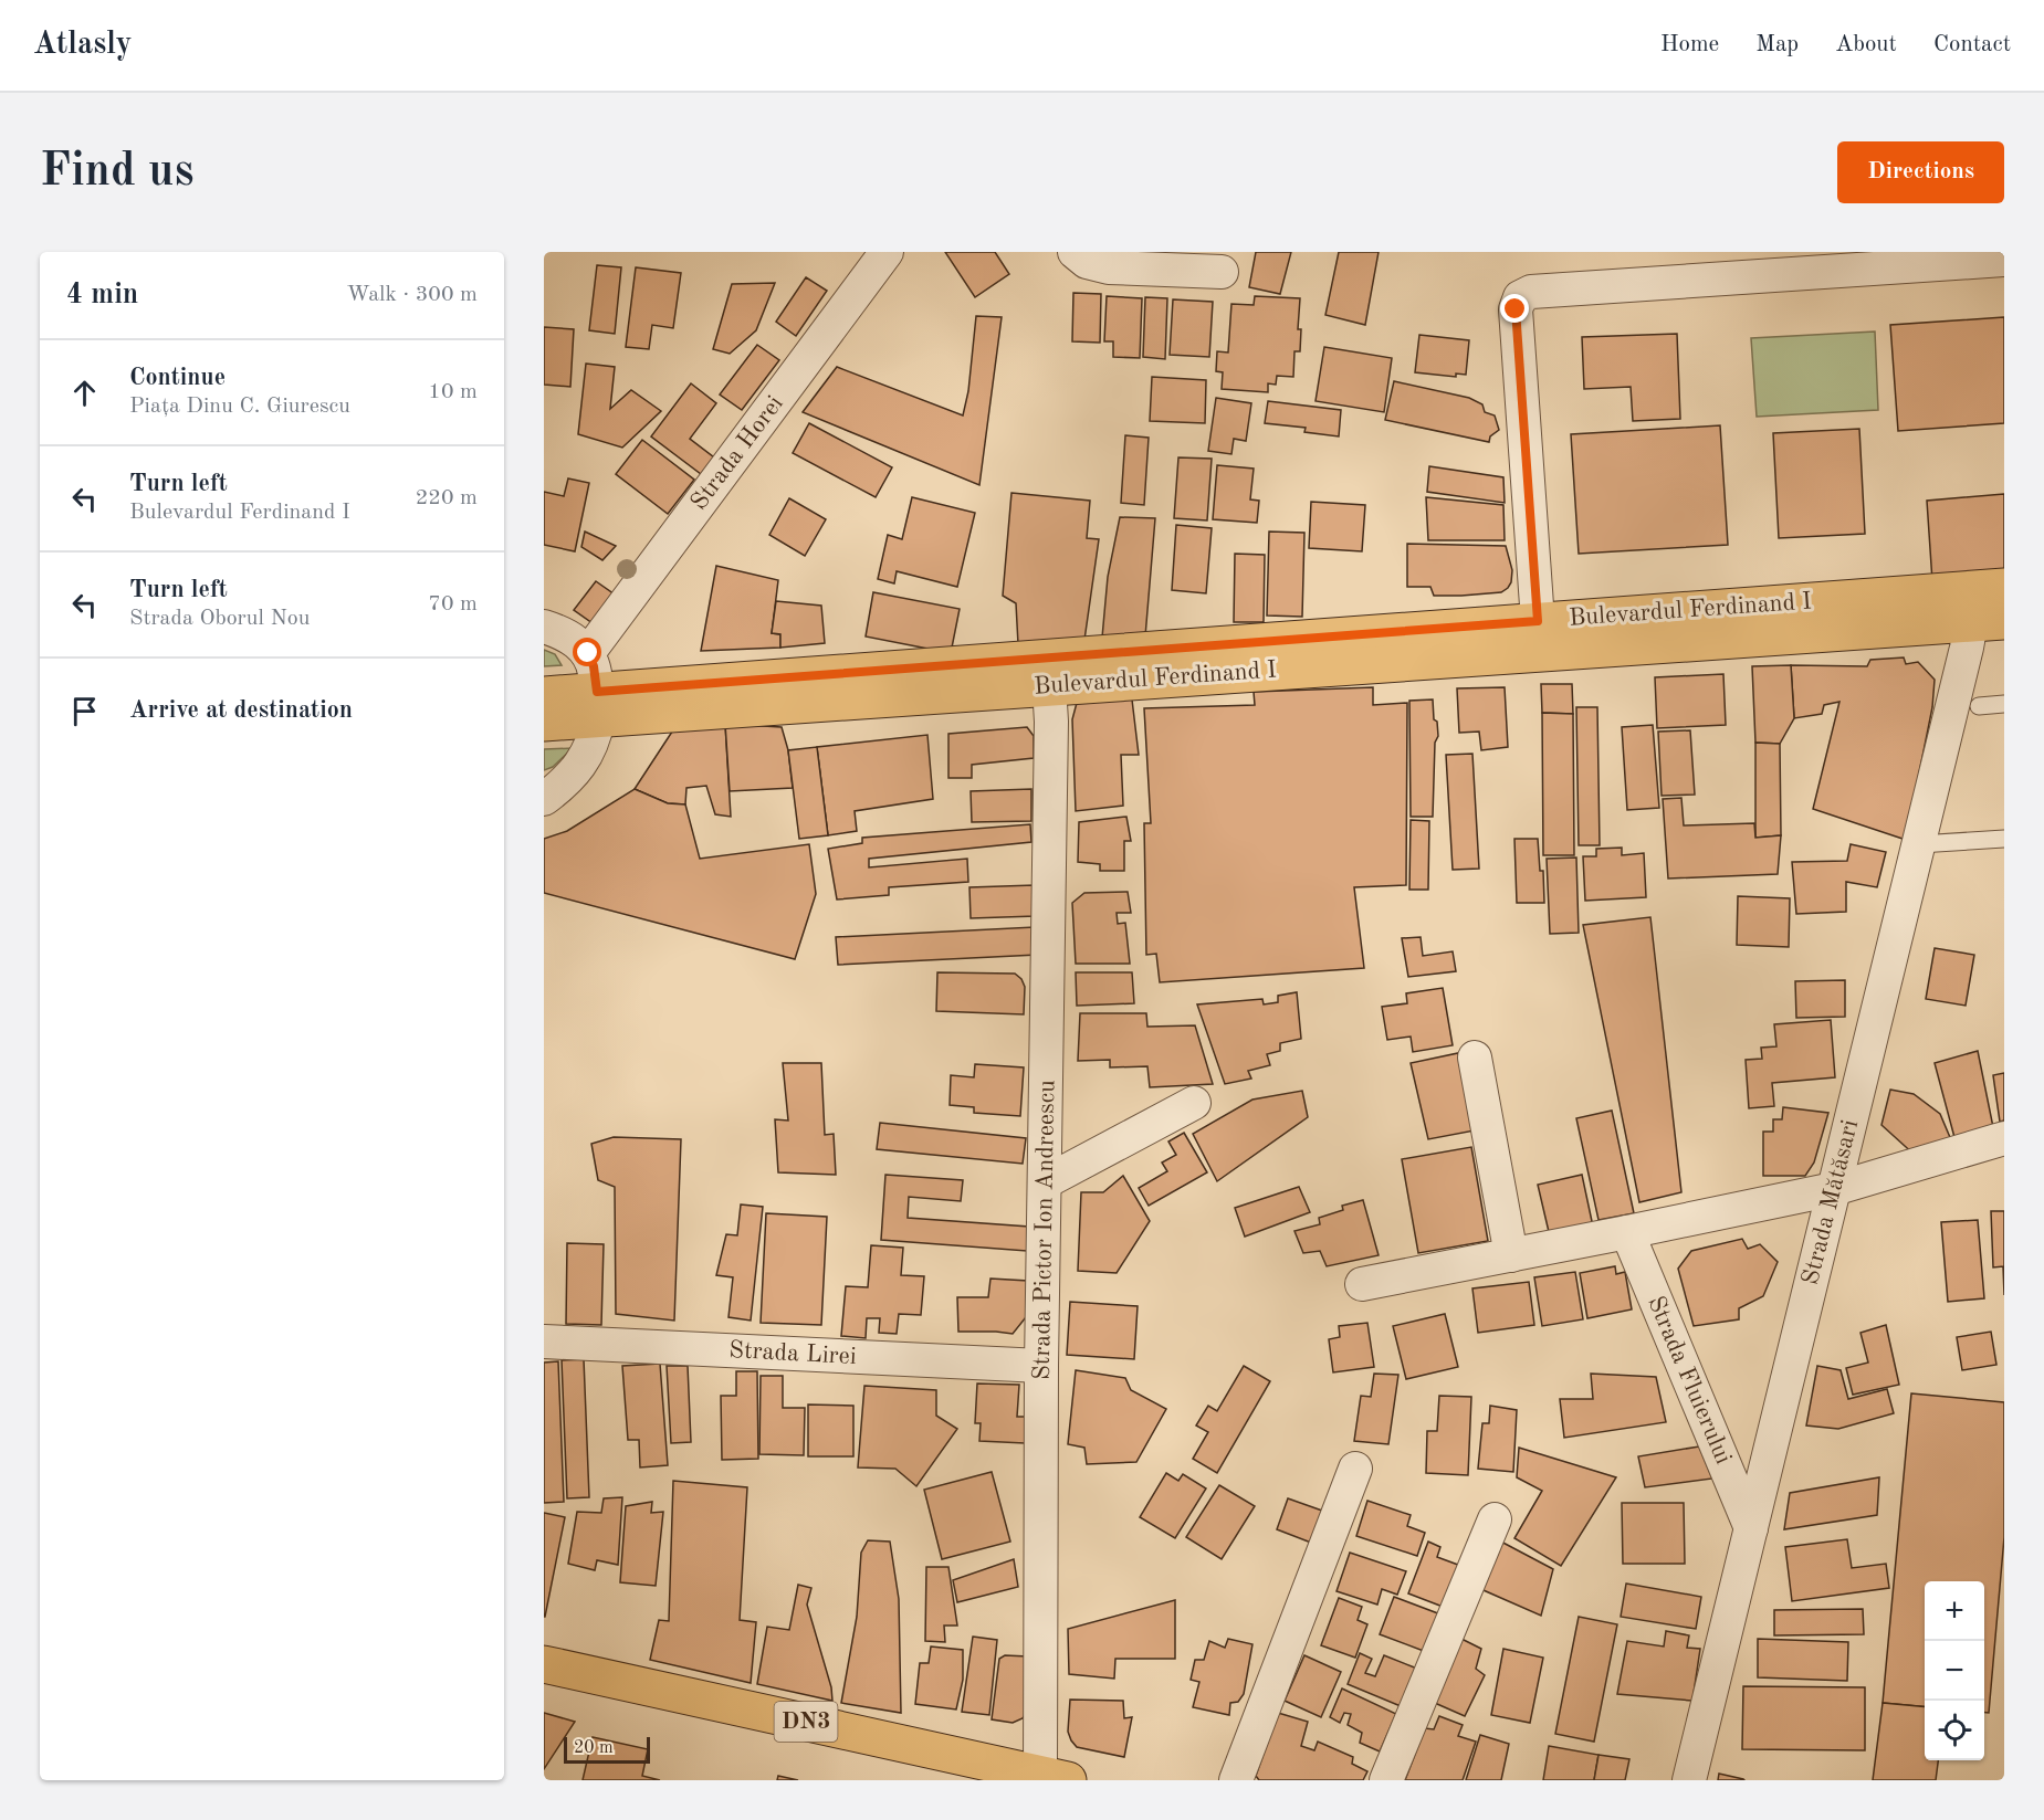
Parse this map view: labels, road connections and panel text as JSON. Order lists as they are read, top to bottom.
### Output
{
  "streets": {
    "main road": ["Bulevardul Ferdinand I", "DN3"],
    "street": [
      "Strada Horei",
      "Strada Mătăsari",
      "Strada Pictor Ion Andreescu",
      "Strada Lirei",
      "Strada Fluierului"
    ]
  },
  "crossings": [
    ["Bulevardul Ferdinand I", "Strada Mătăsari"],
    ["Bulevardul Ferdinand I", "Strada Pictor Ion Andreescu"],
    ["Strada Mătăsari", "Strada Fluierului"],
    ["Strada Pictor Ion Andreescu", "Strada Lirei"],
    ["Strada Pictor Ion Andreescu", "DN3"]
  ],
  "scale_bar": "20 m",
  "page": {
    "header": "Atlasly",
    "nav": [
      "Home",
      "Map",
      "About",
      "Contact"
    ],
    "buttons": "Directions",
    "title": "Find us",
    "heading": ["4 min", "Walk · 300 m"],
    "list": [
      ["Continue", "Piața Dinu C. Giurescu", "10 m"],
      ["Turn left", "Bulevardul Ferdinand I", "220 m"],
      ["Turn left", "Strada Oborul Nou", "70 m"],
      "Arrive at destination"
    ],
    "map_buttons": ["+", "−"],
    "scale": "20 m"
  }
}
